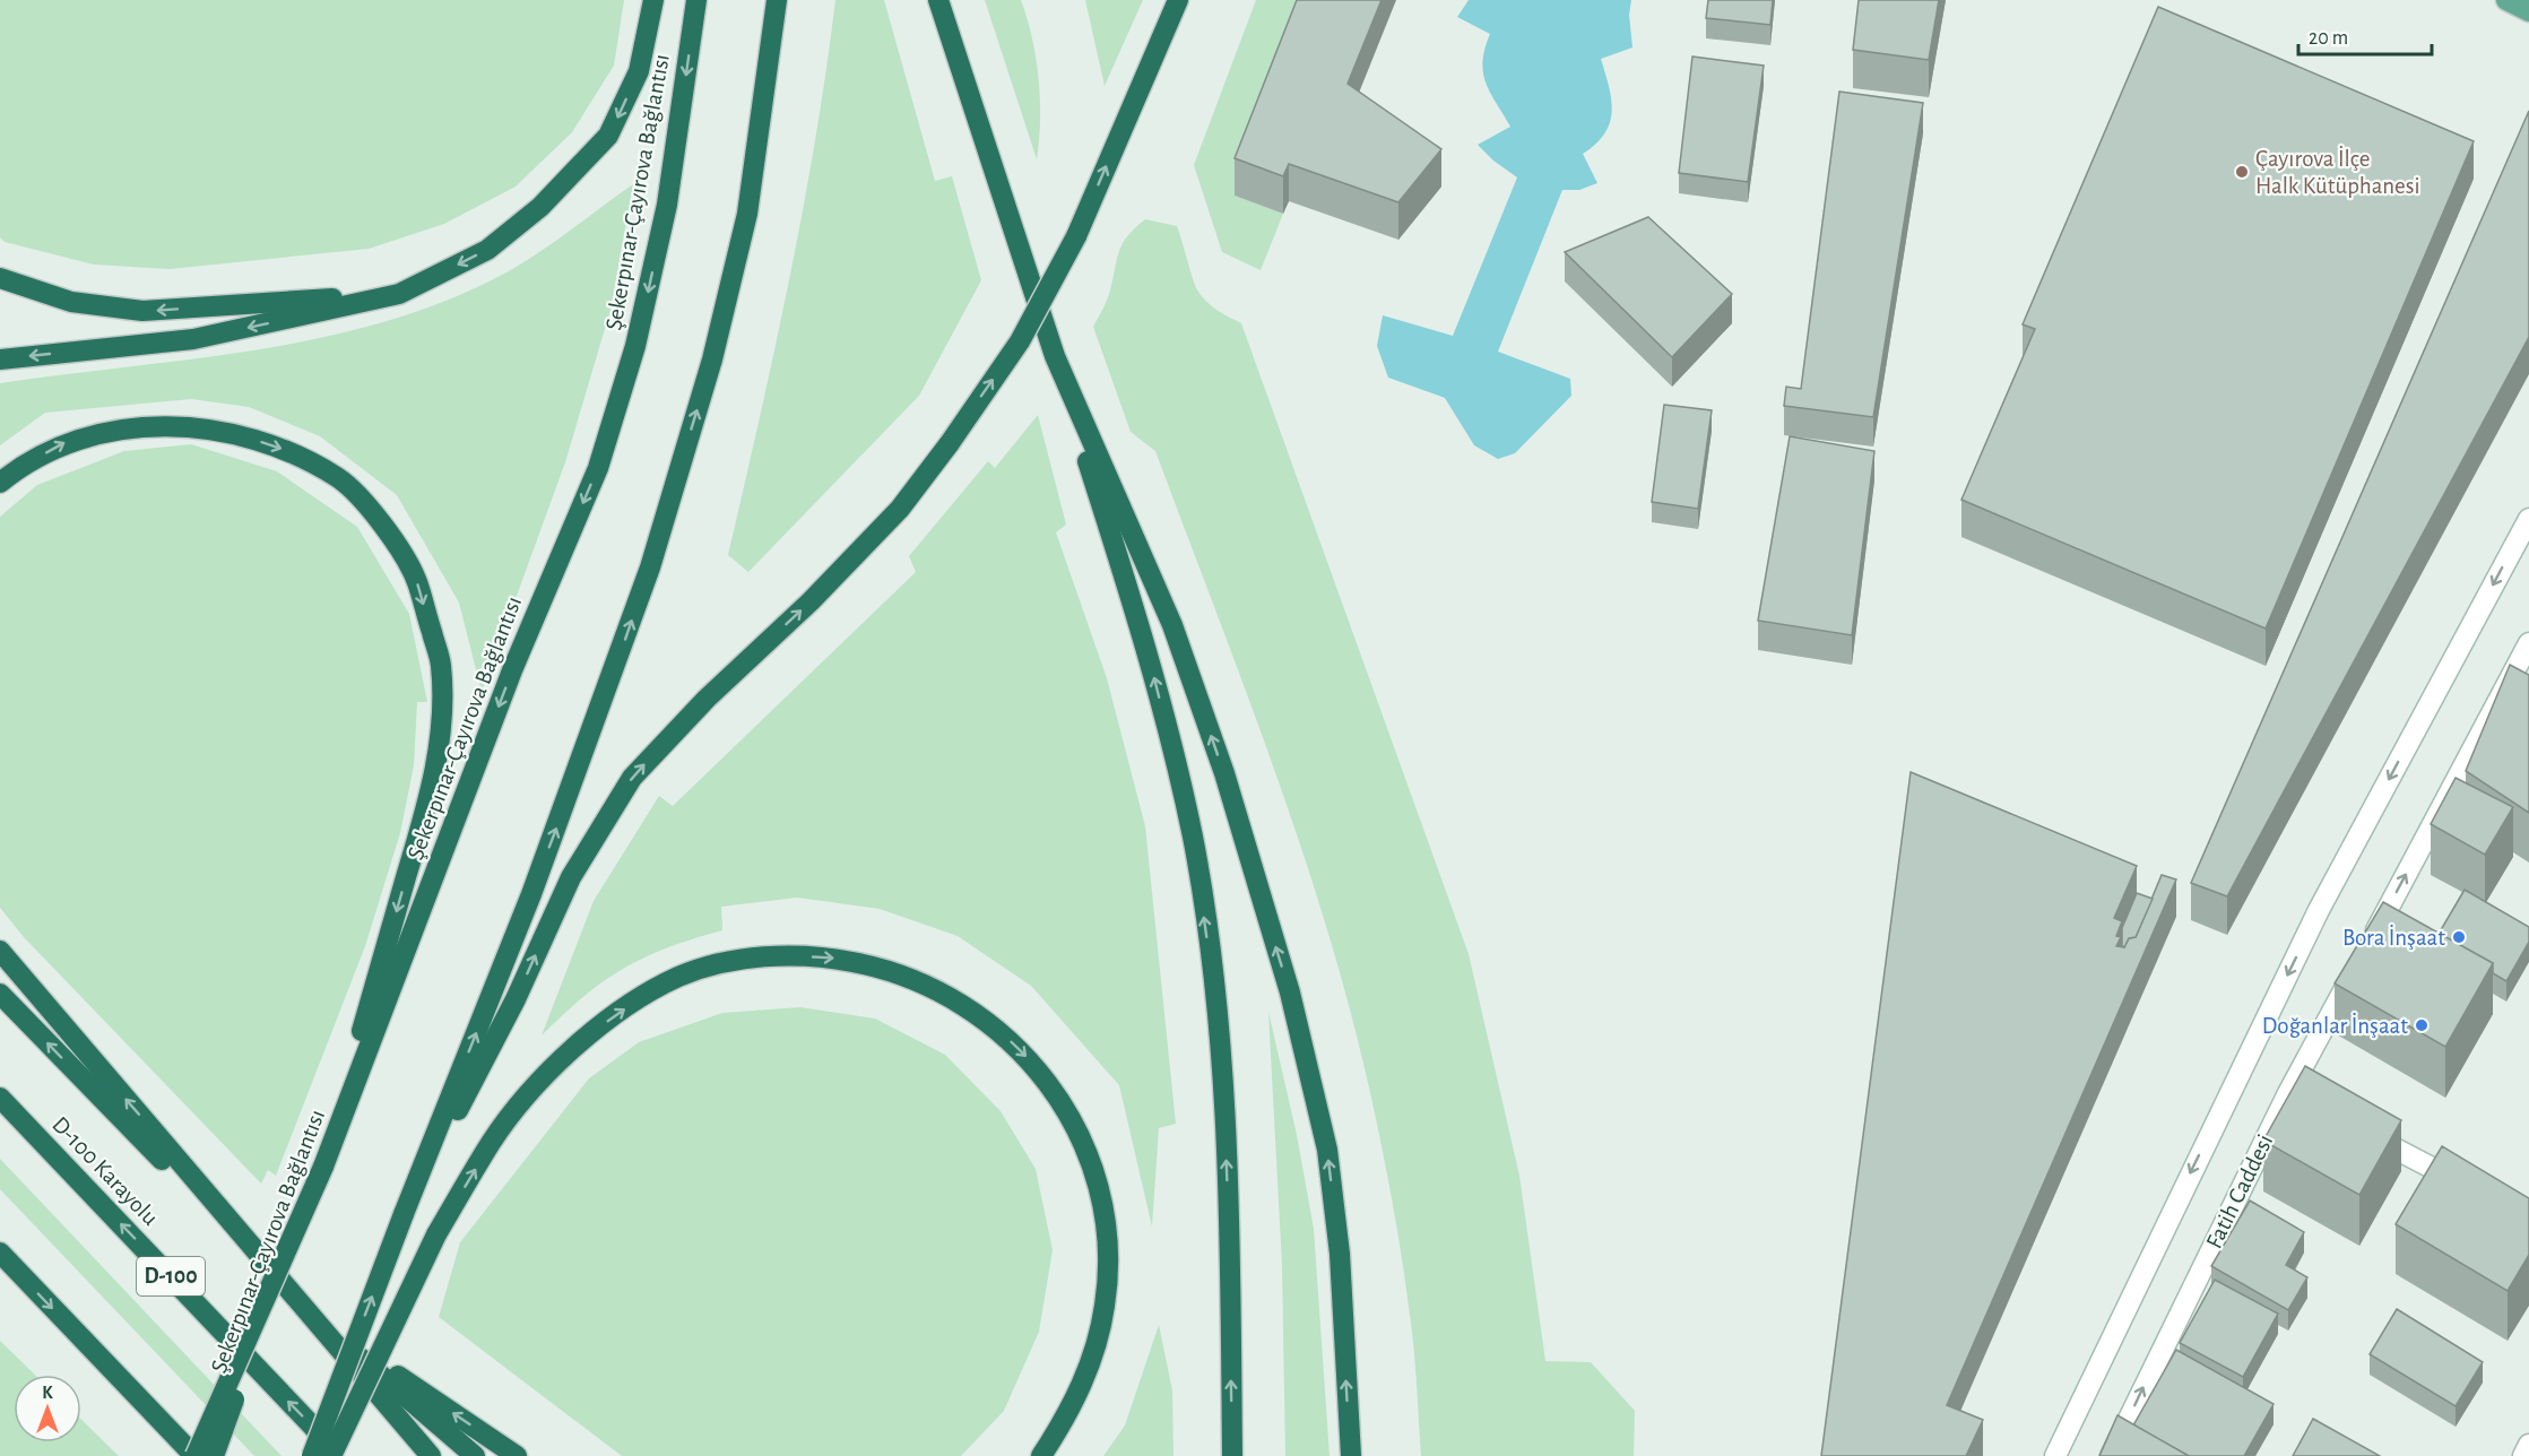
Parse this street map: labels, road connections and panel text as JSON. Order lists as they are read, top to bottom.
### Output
{
  "streets": {
    "highway": ["Şekerpınar-Çayırova Bağlantısı", "D-100 Karayolu", "D-100"],
    "street": ["Fatih Caddesi"]
  },
  "places": ["Çayırova İlçe Halk Kütüphanesi", "Bora İnşaat", "Doğanlar İnşaat"],
  "scale_bar": "20 m",
  "north": "top"
}
